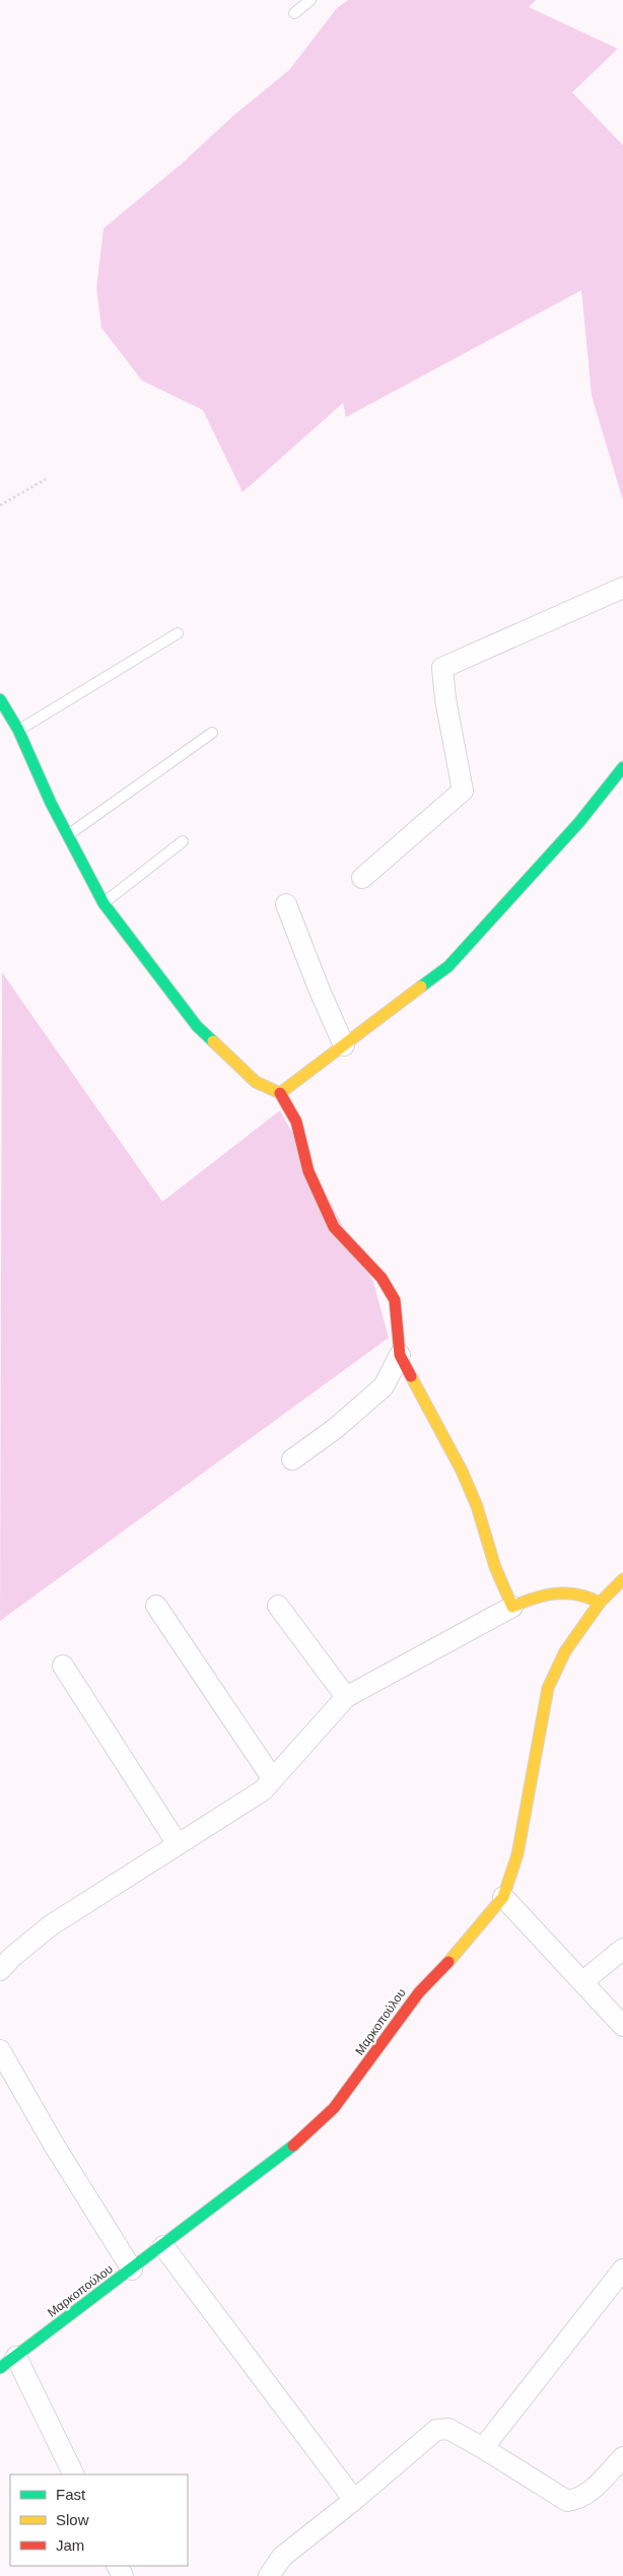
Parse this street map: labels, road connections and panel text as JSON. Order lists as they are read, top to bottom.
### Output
{
  "streets": {
    "street": ["Μαρκοπούλου"]
  },
  "legend": ["Fast", "Slow", "Jam"]
}
